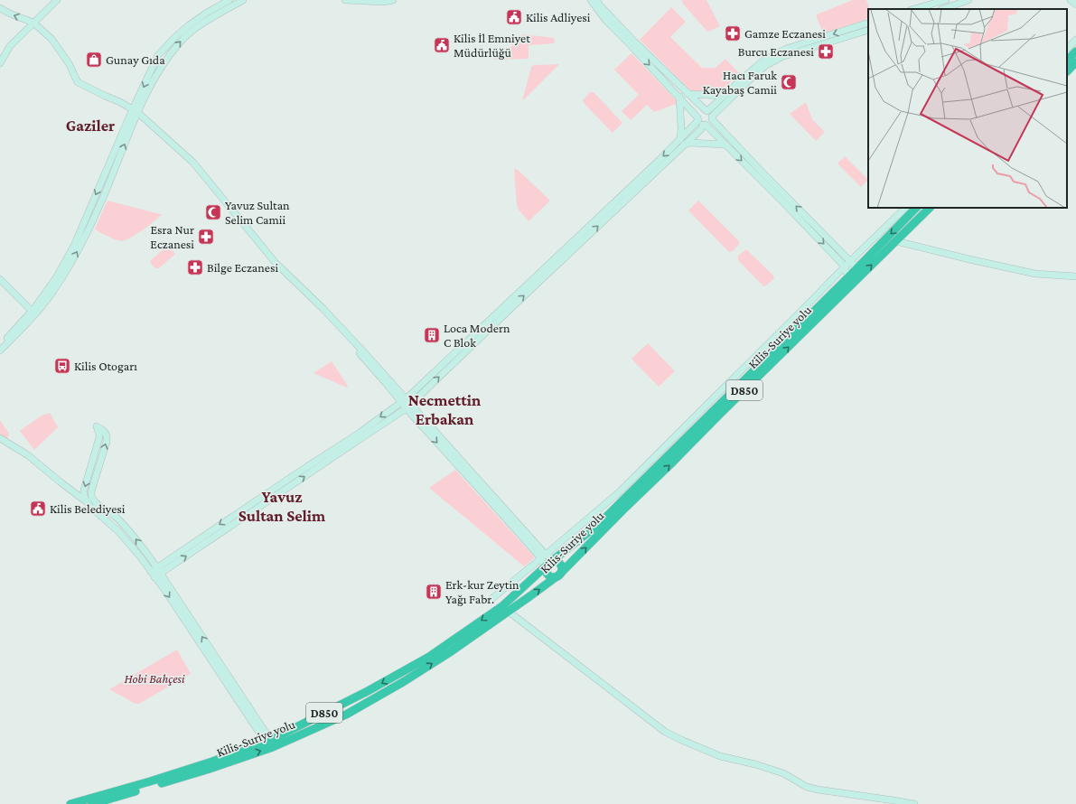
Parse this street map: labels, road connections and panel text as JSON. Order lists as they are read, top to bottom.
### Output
{
  "streets": {
    "highway": ["Kilis-Suriye yolu", "D850"]
  },
  "crossings": [
    ["Kilis-Suriye yolu", "D850"]
  ],
  "districts": ["Gaziler", "Necmettin Erbakan", "Yavuz Sultan Selim"],
  "parks": ["Hobi Bahçesi"],
  "places": {
    "public building": ["Kilis Adliyesi", "Kilis İl Emniyet Müdürlüğü", "Kilis Belediyesi"],
    "pharmacy": [
      "Gamze Eczanesi",
      "Burcu Eczanesi",
      "Esra Nur Eczanesi",
      "Bilge Eczanesi"
    ],
    "shop": ["Gunay Gıda"],
    "mosque": ["Hacı Faruk Kayabaş Camii", "Yavuz Sultan Selim Camii"],
    "building": ["Loca Modern C Blok", "Erk-kur Zeytin Yağı Fabr."],
    "bus stop": ["Kilis Otogarı"]
  }
}
